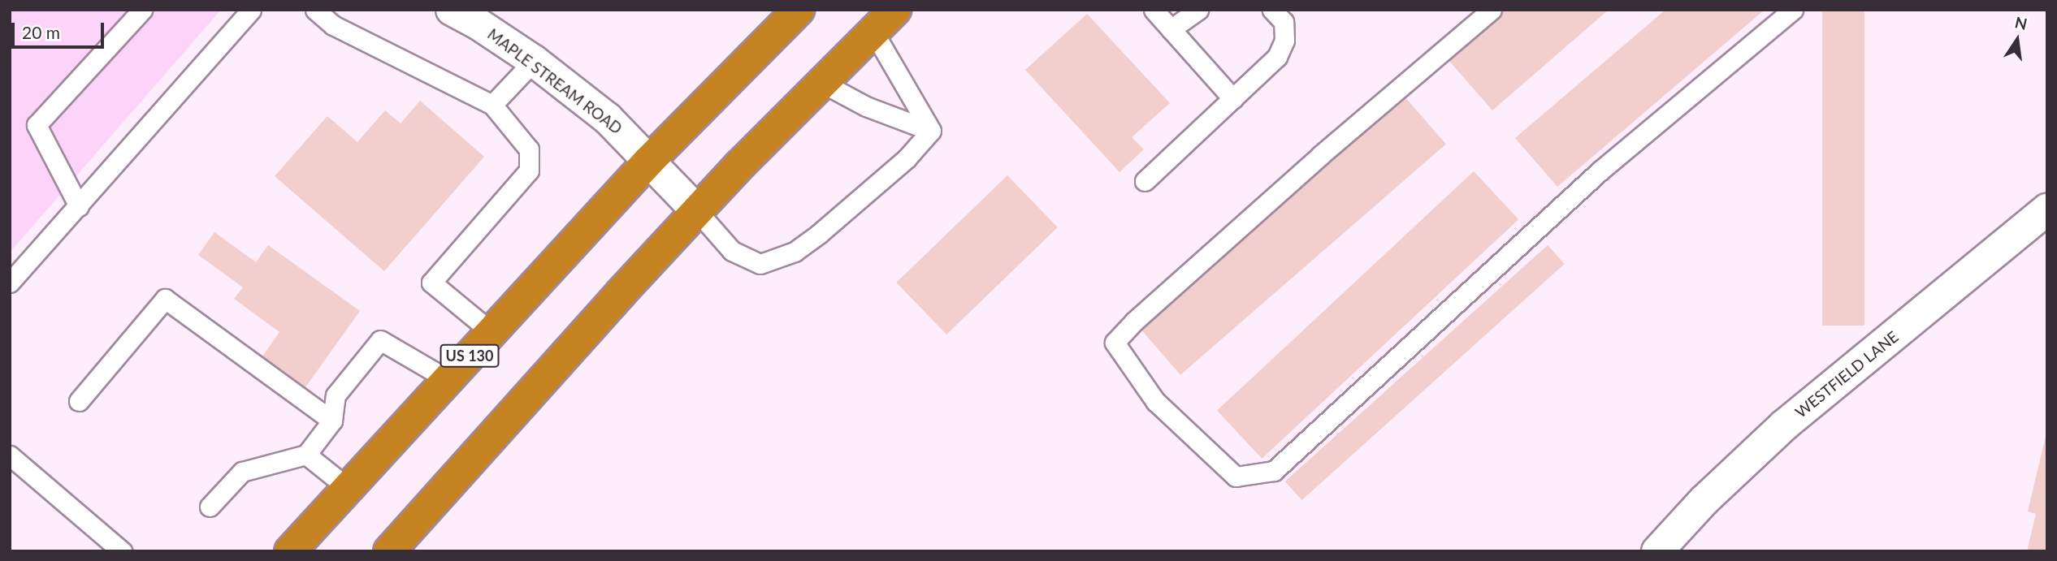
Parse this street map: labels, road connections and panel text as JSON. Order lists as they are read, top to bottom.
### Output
{
  "streets": {
    "highway": ["US 130"],
    "street": ["MAPLE STREAM ROAD", "WESTFIELD LANE"]
  },
  "crossings": [
    ["MAPLE STREAM ROAD", "US 130"]
  ],
  "scale_bar": "20 m",
  "north": "top"
}
